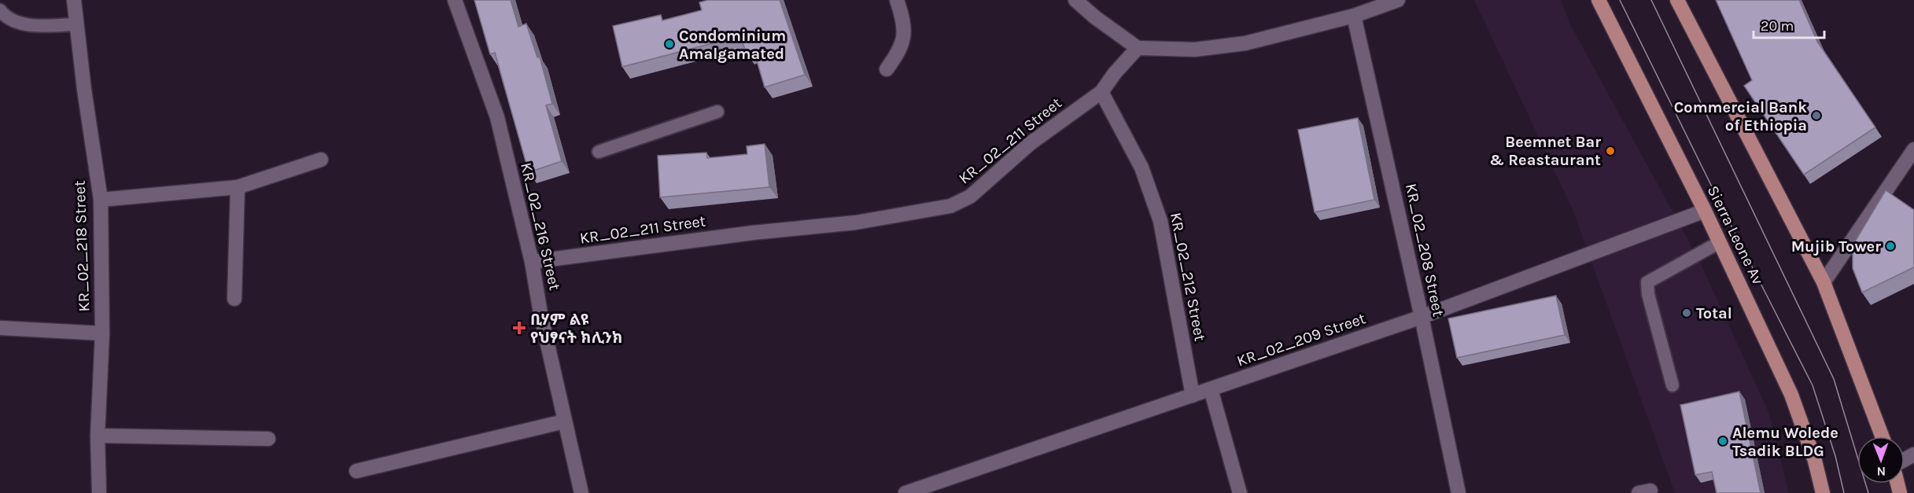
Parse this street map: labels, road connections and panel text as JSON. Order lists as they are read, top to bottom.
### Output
{
  "streets": {
    "main road": ["Sierra Leone Av"],
    "street": [
      "KR_02_211 Street",
      "KR_02_216 Street",
      "KR_02_218 Street",
      "KR_02_208 Street",
      "KR_02_212 Street",
      "KR_02_209 Street"
    ]
  },
  "crossings": [
    ["KR_02_211 Street", "KR_02_216 Street"],
    ["KR_02_211 Street", "KR_02_212 Street"],
    ["Sierra Leone Av", "KR_02_209 Street"],
    ["KR_02_208 Street", "KR_02_209 Street"],
    ["KR_02_212 Street", "KR_02_209 Street"]
  ],
  "places": {
    "other": [
      "Condominium Amalgamated",
      "Commercial Bank of Ethiopia",
      "Beemnet Bar & Reastaurant",
      "Mujib Tower",
      "Total",
      "Alemu Wolede Tsadik BLDG"
    ],
    "health": ["ቢሃም ልዩ የህፃናት ክሊንክ"]
  },
  "scale_bar": "20 m",
  "north": "bottom"
}
